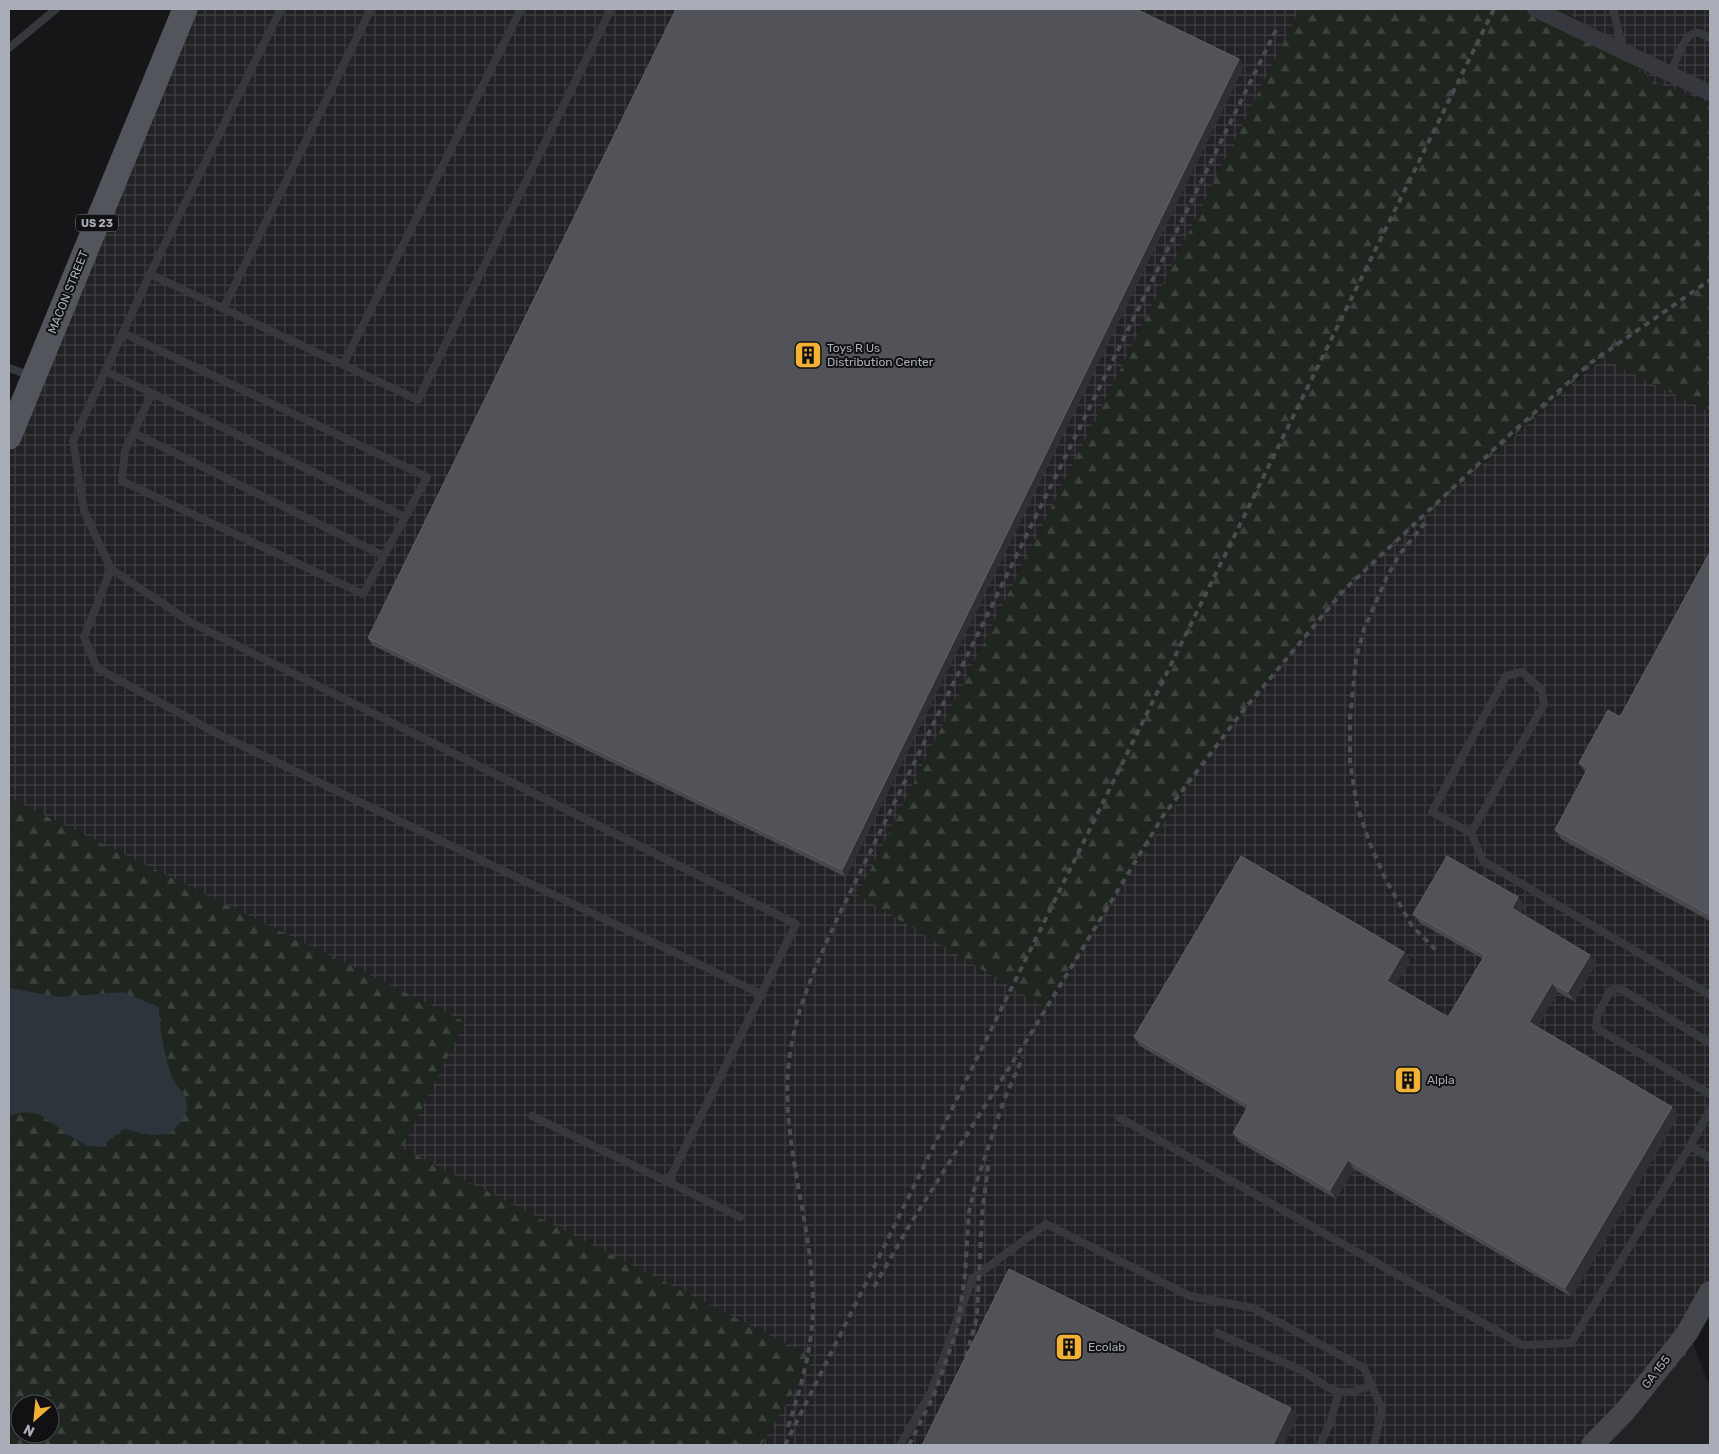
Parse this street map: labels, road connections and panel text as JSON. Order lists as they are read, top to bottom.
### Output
{
  "streets": {
    "main road": ["US 23", "MACON STREET", "GA 155"]
  },
  "places": {
    "building": ["Toys R Us Distribution Center", "Alpla", "Ecolab"]
  },
  "north": "bottom left"
}
